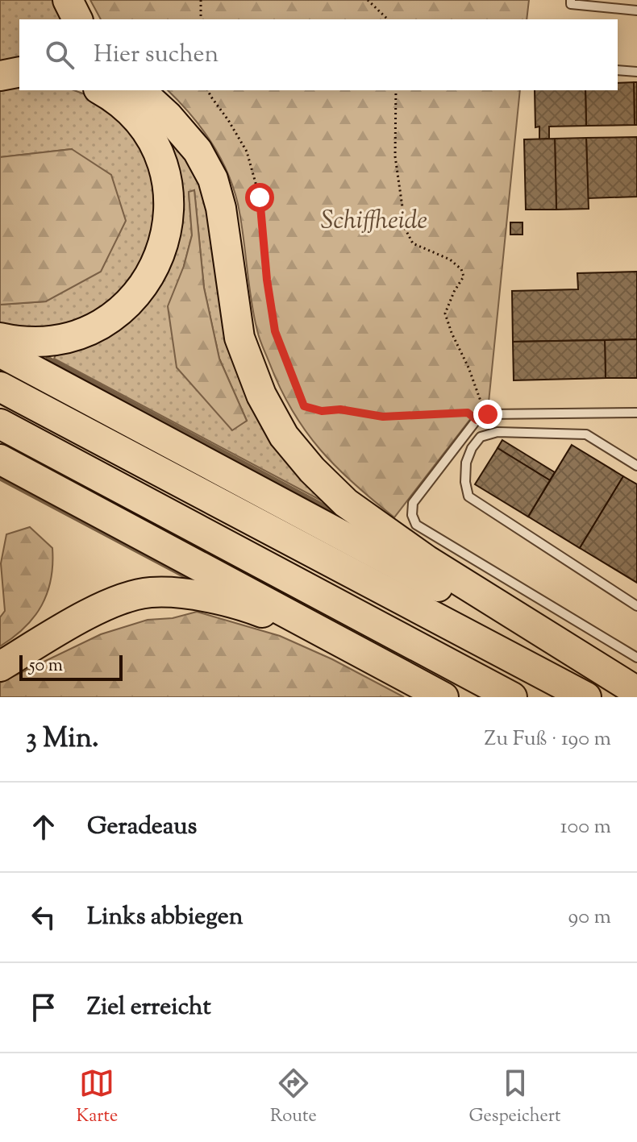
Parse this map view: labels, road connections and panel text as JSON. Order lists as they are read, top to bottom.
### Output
{
  "parks": ["Schiffheide"],
  "scale_bar": "50 m",
  "page": {
    "search": "Hier suchen",
    "scale": "50 m",
    "heading": ["3 Min.", "Zu Fuß · 190 m"],
    "list": [
      ["Geradeaus", "100 m"],
      ["Links abbiegen", "90 m"],
      "Ziel erreicht"
    ],
    "nav": ["Karte", "Route", "Gespeichert"]
  }
}
